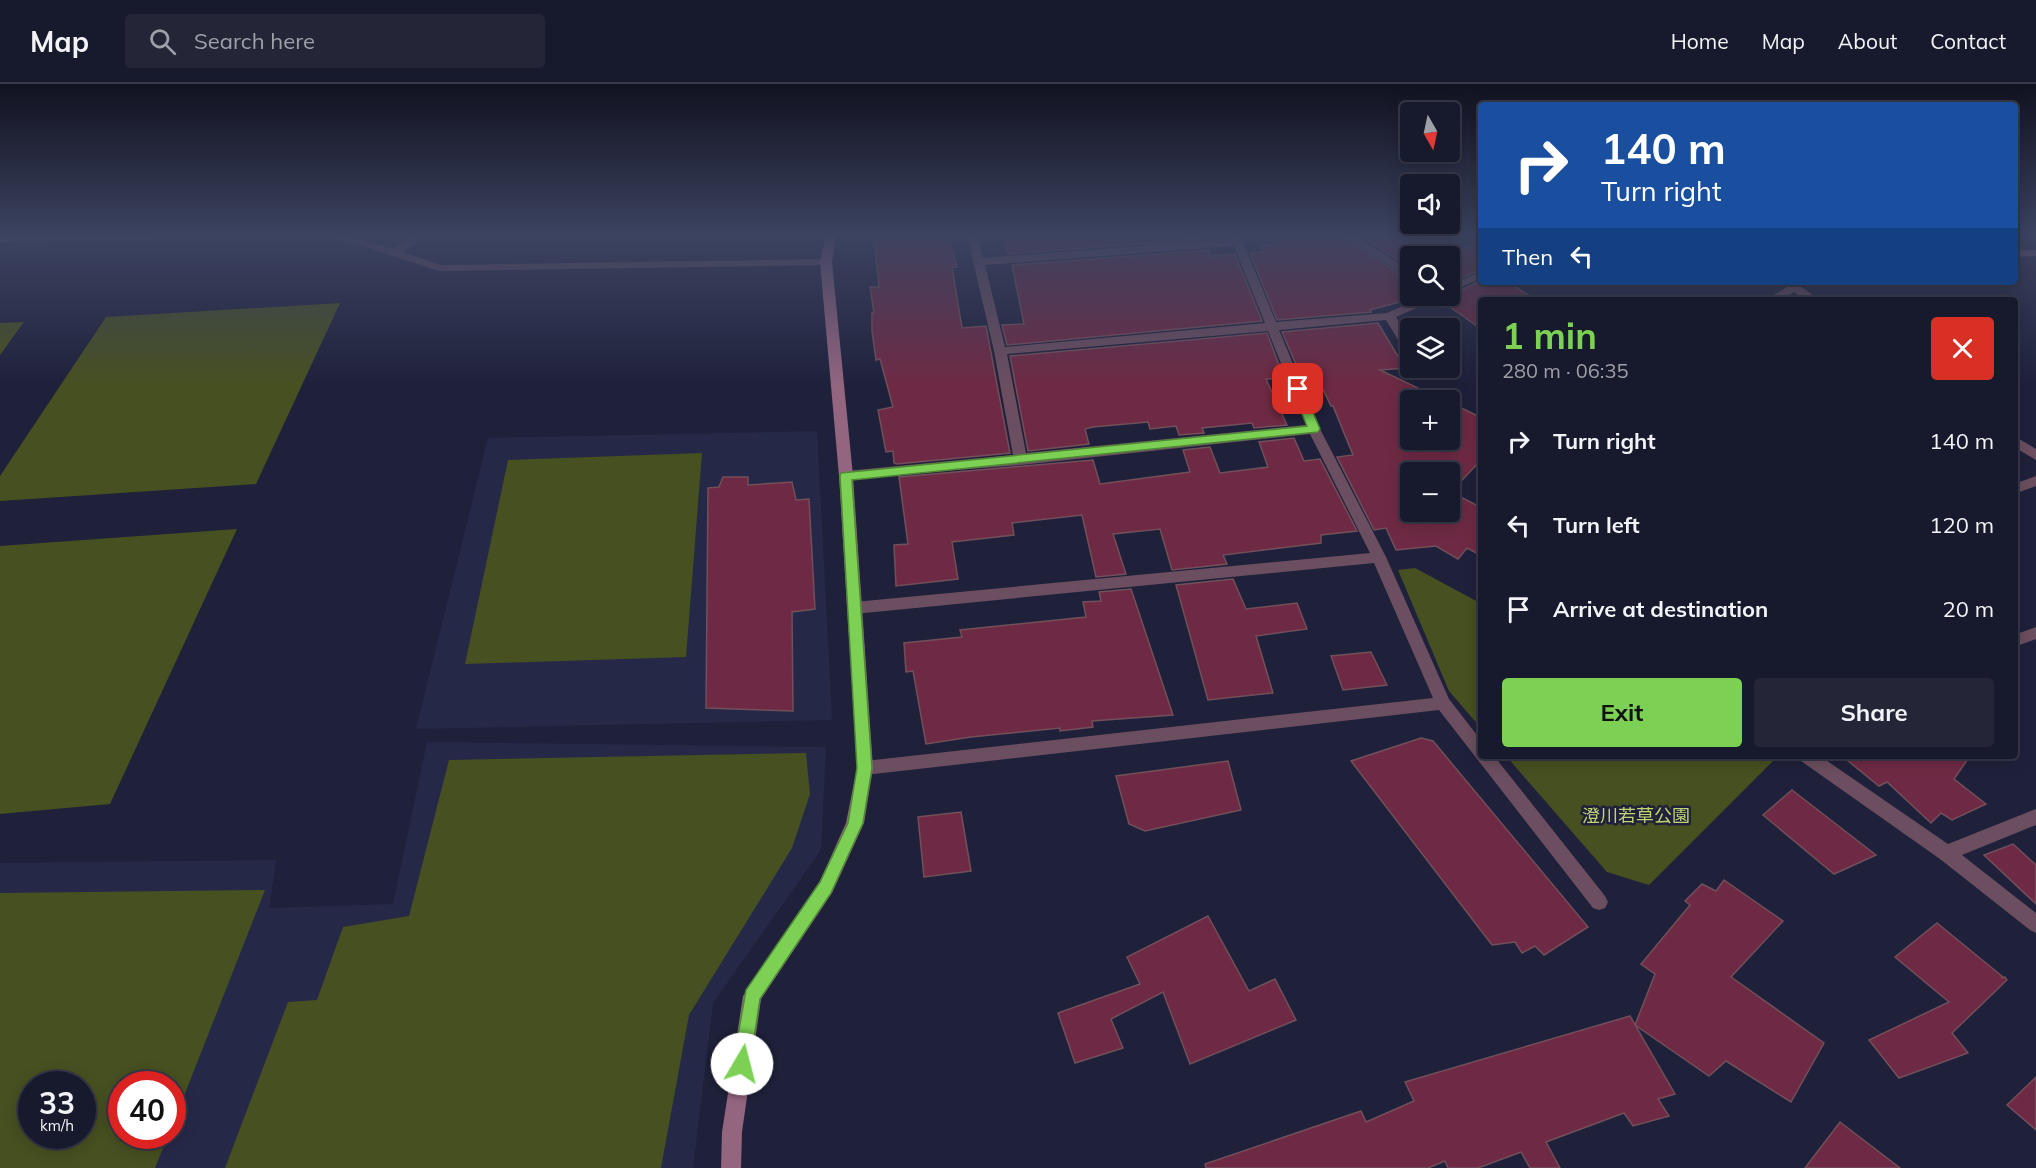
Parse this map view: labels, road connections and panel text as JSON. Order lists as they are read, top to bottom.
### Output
{
  "parks": ["澄川若草公園"],
  "north": "bottom",
  "page": {
    "header": "Map",
    "search": "Search here",
    "nav": [
      "Home",
      "Map",
      "About",
      "Contact"
    ],
    "map_buttons": ["+", "−"],
    "turn": ["140 m", "Turn right"],
    "then": "Then",
    "heading": ["1 min", "280 m · 06:35"],
    "list": [
      {
        "name": "Turn right",
        "value": "140 m"
      },
      {
        "name": "Turn left",
        "value": "120 m"
      },
      {
        "name": "Arrive at destination",
        "value": "20 m"
      }
    ],
    "buttons": ["Exit", "Share"],
    "speed": "33 km/h",
    "limit": "40"
  }
}
